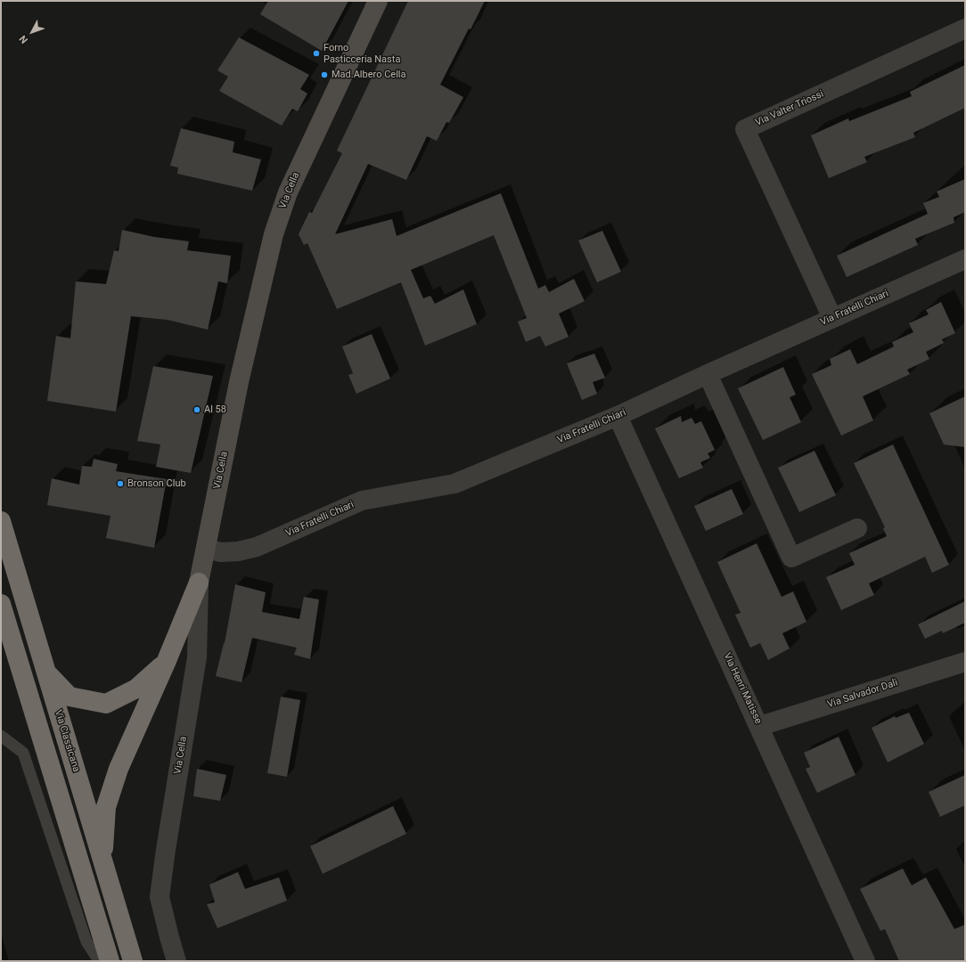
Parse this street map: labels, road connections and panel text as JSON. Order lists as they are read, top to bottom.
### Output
{
  "streets": {
    "highway": ["Via Classicana"],
    "street": [
      "Via Valter Triossi",
      "Via Cella",
      "Via Fratelli Chiari",
      "Via Henri Matisse",
      "Via Salvador Dalì"
    ]
  },
  "crossings": [
    ["Via Valter Triossi", "Via Fratelli Chiari"],
    ["Via Cella", "Via Fratelli Chiari"],
    ["Via Fratelli Chiari", "Via Henri Matisse"],
    ["Via Henri Matisse", "Via Salvador Dalì"]
  ],
  "places": [
    "Forno Pasticceria Nasta",
    "Mad.Albero Cella",
    "Al 58",
    "Bronson Club"
  ],
  "north": "bottom left"
}
